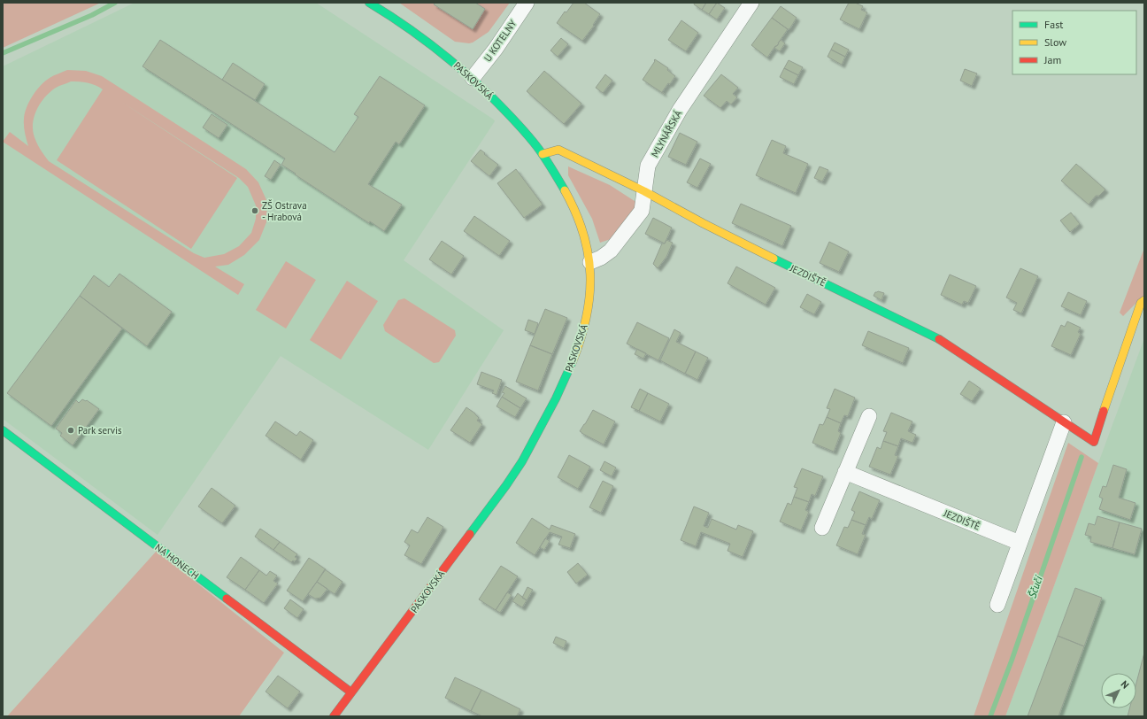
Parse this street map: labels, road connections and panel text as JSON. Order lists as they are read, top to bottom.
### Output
{
  "streets": {
    "street": [
      "U KOTELNY",
      "PASKOVSKÁ",
      "MLYNÁŘSKÁ",
      "JEZDIŠTĚ",
      "NA HONECH"
    ]
  },
  "crossings": [
    ["U KOTELNY", "PASKOVSKÁ"],
    ["PASKOVSKÁ", "MLYNÁŘSKÁ"],
    ["PASKOVSKÁ", "JEZDIŠTĚ"],
    ["PASKOVSKÁ", "NA HONECH"],
    ["MLYNÁŘSKÁ", "JEZDIŠTĚ"]
  ],
  "water": ["Ščučí"],
  "places": ["ZŠ Ostrava - Hrabová", "Park servis"],
  "legend": ["Fast", "Slow", "Jam"],
  "north": "top right"
}
